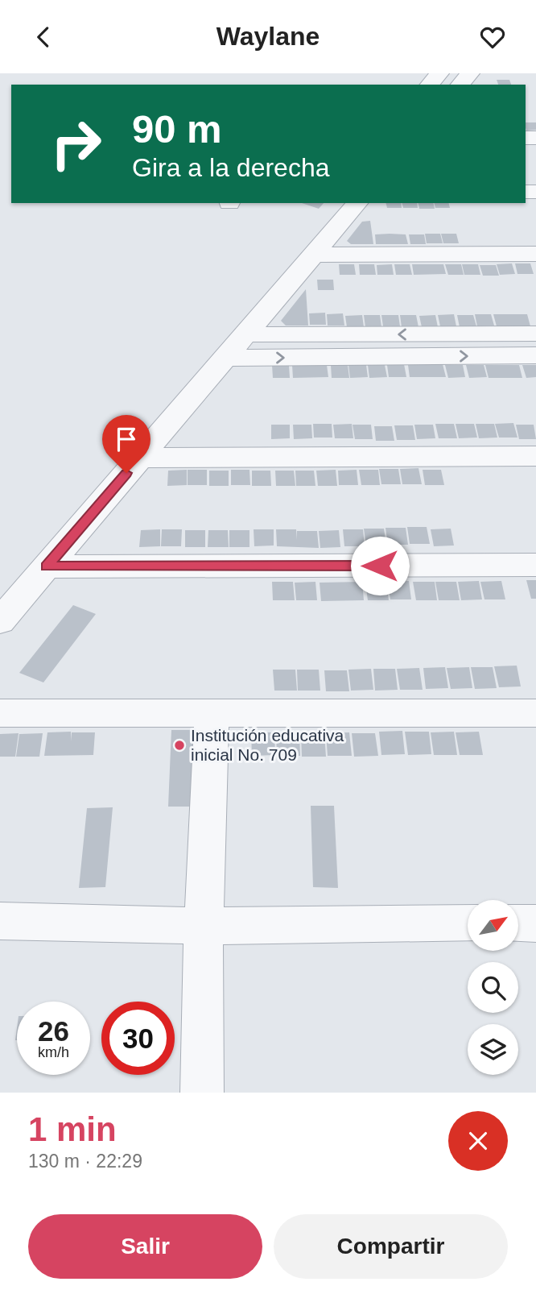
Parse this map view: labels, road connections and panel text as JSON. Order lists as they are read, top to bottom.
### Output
{
  "places": ["Institución educativa inicial No. 709"],
  "north": "top right",
  "page": {
    "header": "Waylane",
    "turn": ["90 m", "Gira a la derecha"],
    "speed": "26 km/h",
    "limit": "30",
    "heading": ["1 min", "130 m · 22:29"],
    "buttons": ["Salir", "Compartir"]
  }
}
